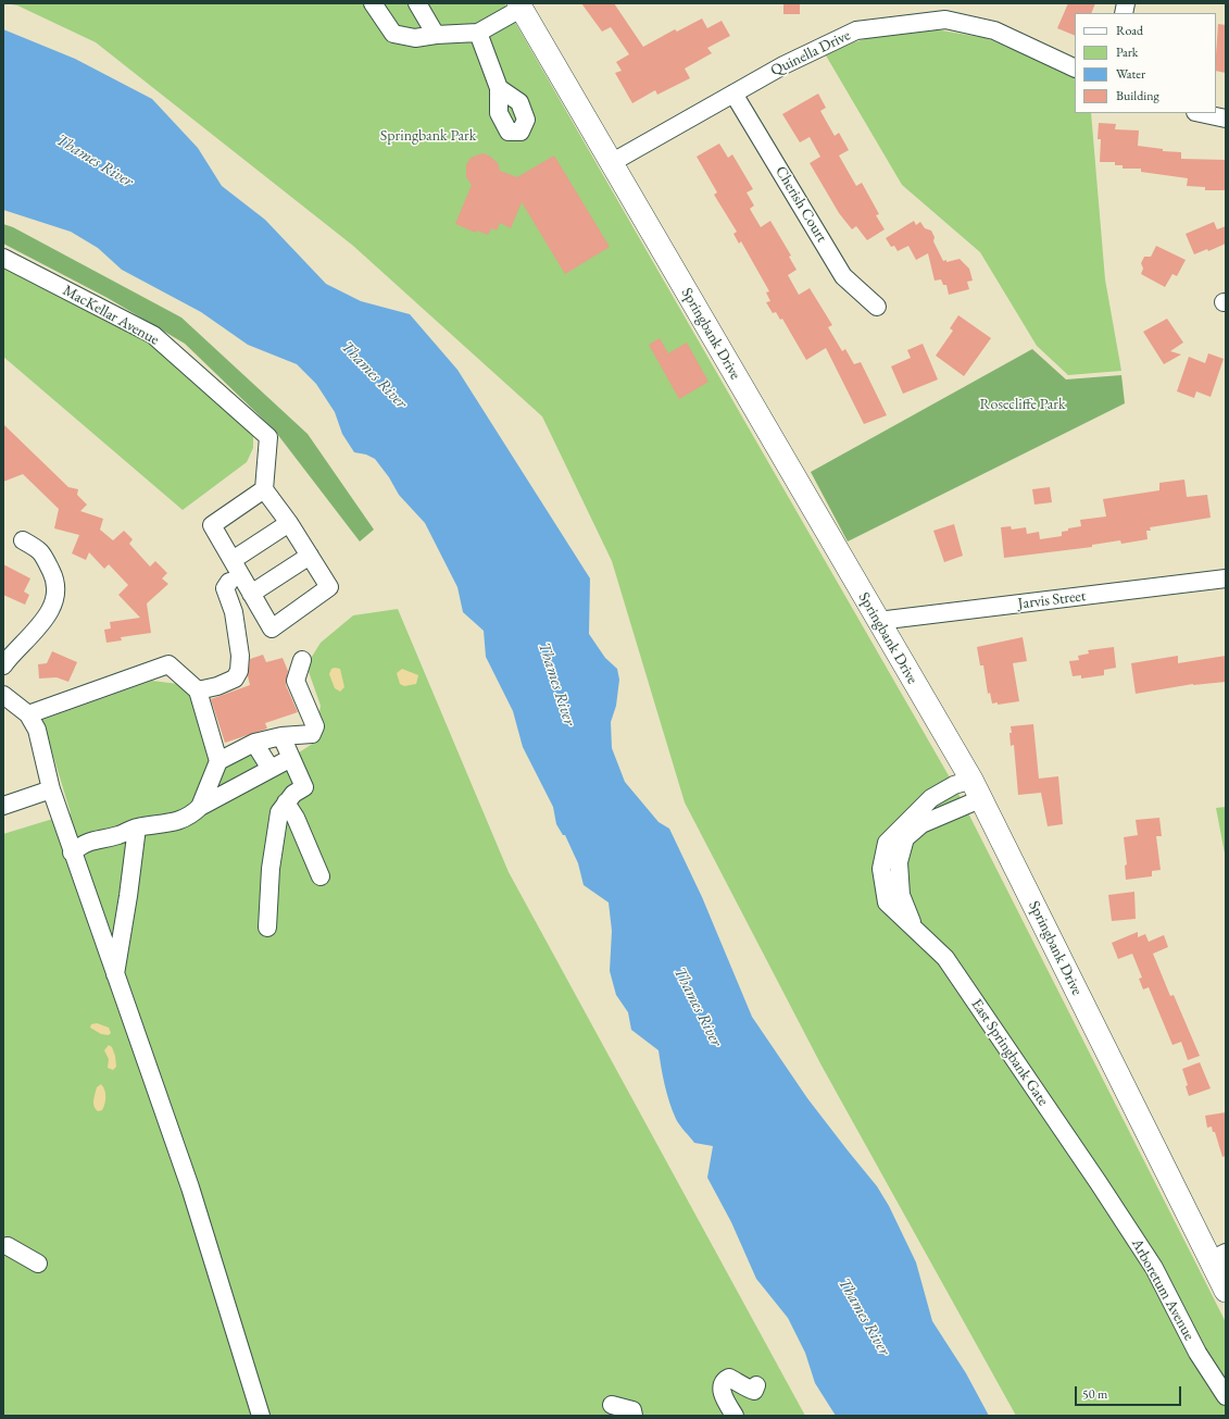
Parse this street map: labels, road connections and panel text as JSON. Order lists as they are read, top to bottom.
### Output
{
  "streets": {
    "main road": ["Springbank Drive"],
    "street": [
      "Quinella Drive",
      "Cherish Court",
      "MacKellar Avenue",
      "Jarvis Street",
      "East Springbank Gate",
      "Arboretum Avenue"
    ]
  },
  "crossings": [
    ["Quinella Drive", "Cherish Court"],
    ["Quinella Drive", "Springbank Drive"],
    ["Springbank Drive", "Jarvis Street"],
    ["Springbank Drive", "East Springbank Gate"],
    ["East Springbank Gate", "Arboretum Avenue"]
  ],
  "water": ["Thames River"],
  "parks": ["Springbank Park", "Rosecliffe Park"],
  "legend": [
    "Road",
    "Park",
    "Water",
    "Building"
  ],
  "scale_bar": "50 m"
}
